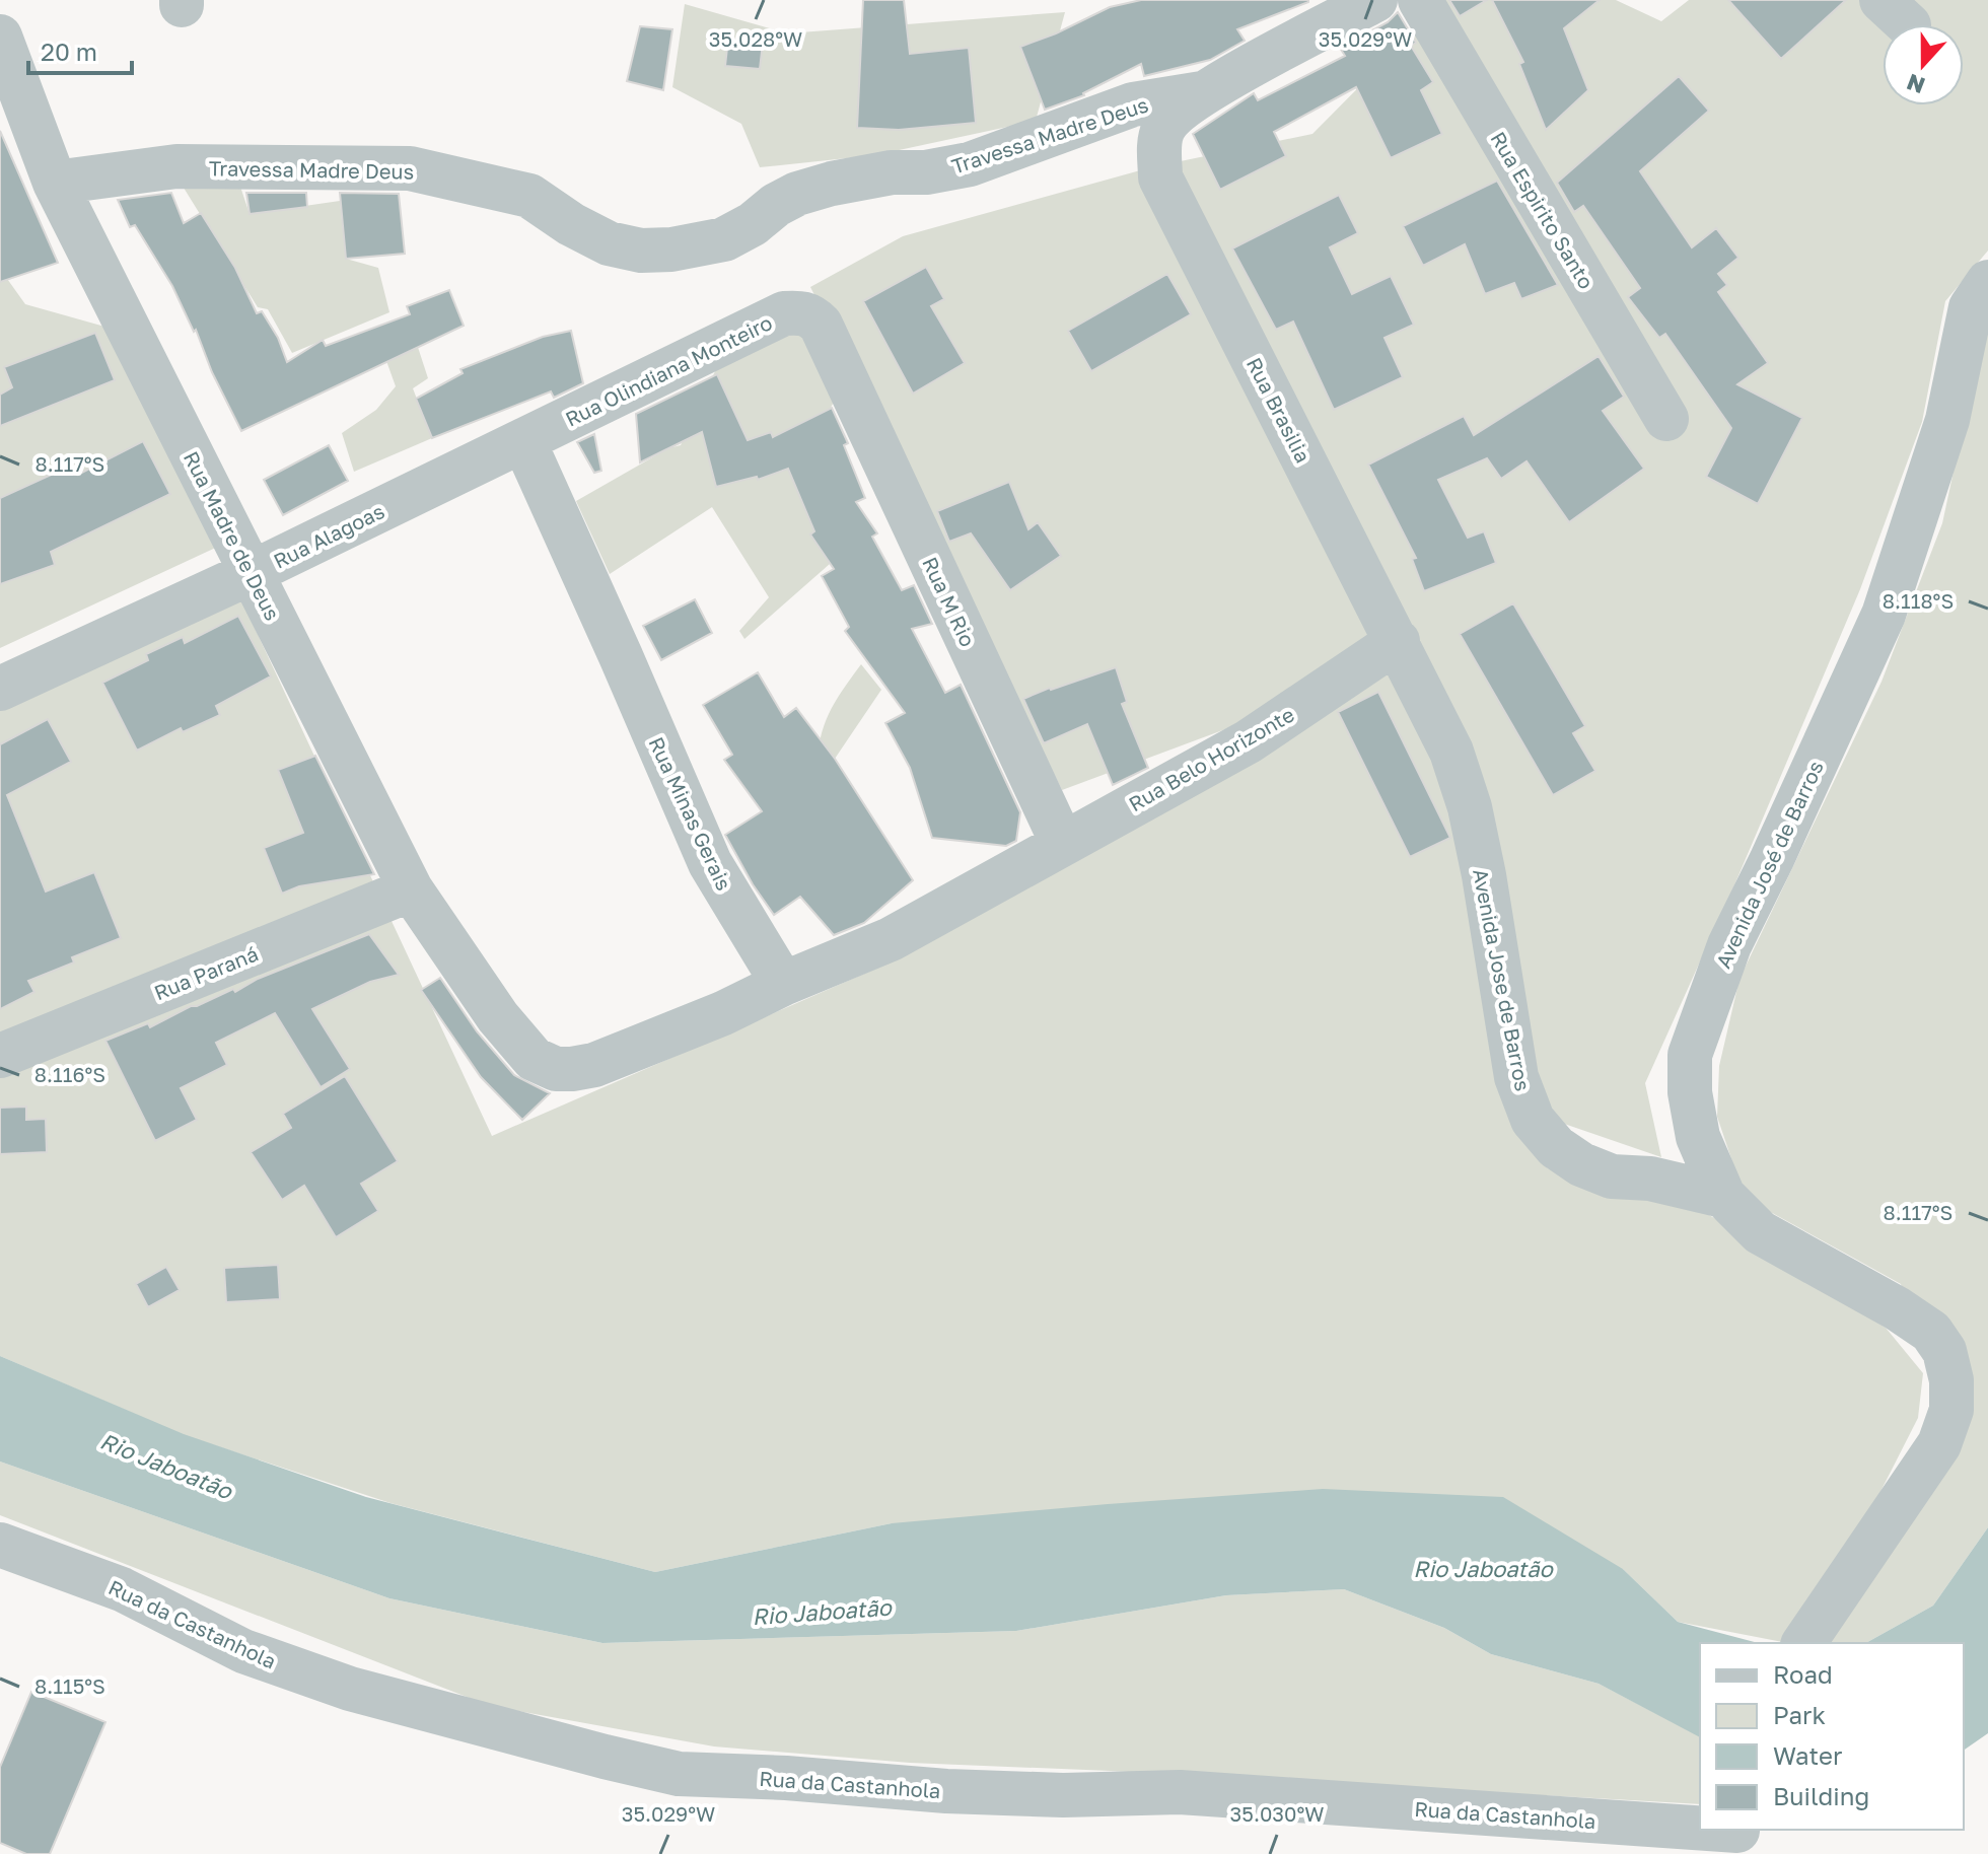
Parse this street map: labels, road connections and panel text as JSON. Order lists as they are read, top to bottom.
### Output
{
  "streets": {
    "street": [
      "Travessa Madre Deus",
      "Rua Espirito Santo",
      "Rua Olindiana Monteiro",
      "Rua Brasilia",
      "Rua Madre de Deus",
      "Rua Alagoas",
      "Rua M Rio",
      "Rua Belo Horizonte",
      "Rua Minas Gerais",
      "Avenida José de Barros",
      "Rua Paraná",
      "Avenida Jose de Barros",
      "Rua da Castanhola"
    ]
  },
  "crossings": [
    ["Travessa Madre Deus", "Rua Brasilia"],
    ["Travessa Madre Deus", "Rua Madre de Deus"],
    ["Rua Olindiana Monteiro", "Rua Alagoas"],
    ["Rua Olindiana Monteiro", "Rua M Rio"],
    ["Rua Olindiana Monteiro", "Rua Minas Gerais"],
    ["Rua Brasilia", "Rua Belo Horizonte"],
    ["Rua Brasilia", "Avenida Jose de Barros"],
    ["Rua Madre de Deus", "Rua Alagoas"],
    ["Rua Madre de Deus", "Rua Minas Gerais"],
    ["Rua Madre de Deus", "Rua Paraná"],
    ["Rua Alagoas", "Rua Minas Gerais"],
    ["Rua M Rio", "Rua Belo Horizonte"],
    ["Rua Belo Horizonte", "Avenida Jose de Barros"],
    ["Avenida José de Barros", "Avenida Jose de Barros"]
  ],
  "water": ["Rio Jaboatão"],
  "legend": [
    "Road",
    "Park",
    "Water",
    "Building"
  ],
  "scale_bar": "20 m",
  "north": "bottom",
  "coordinates": [
    "35.028°W",
    "35.029°W",
    "8.117°S",
    "8.118°S",
    "8.116°S",
    "8.115°S",
    "35.030°W"
  ]
}
